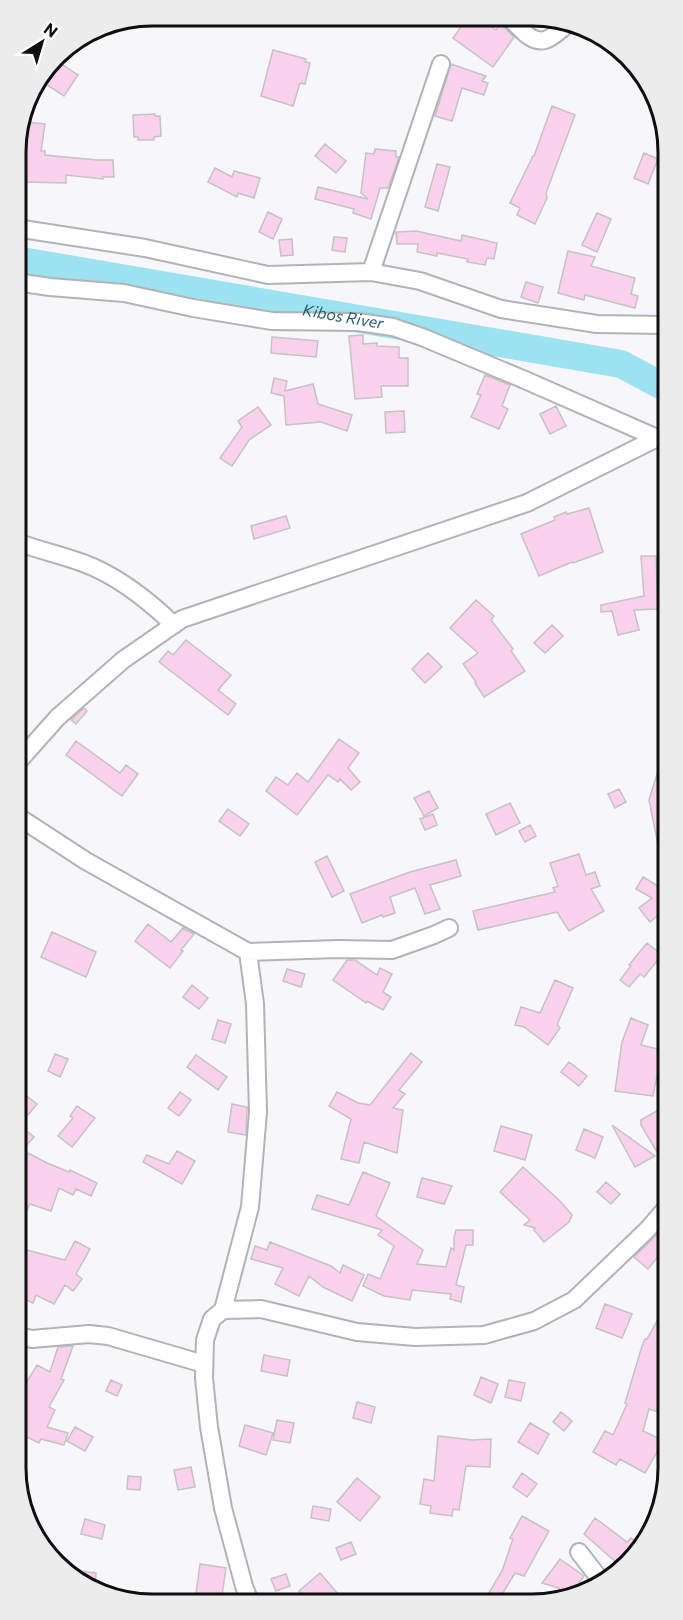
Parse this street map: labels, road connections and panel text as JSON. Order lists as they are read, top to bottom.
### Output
{
  "water": ["Kibos River"],
  "north": "top right"
}
